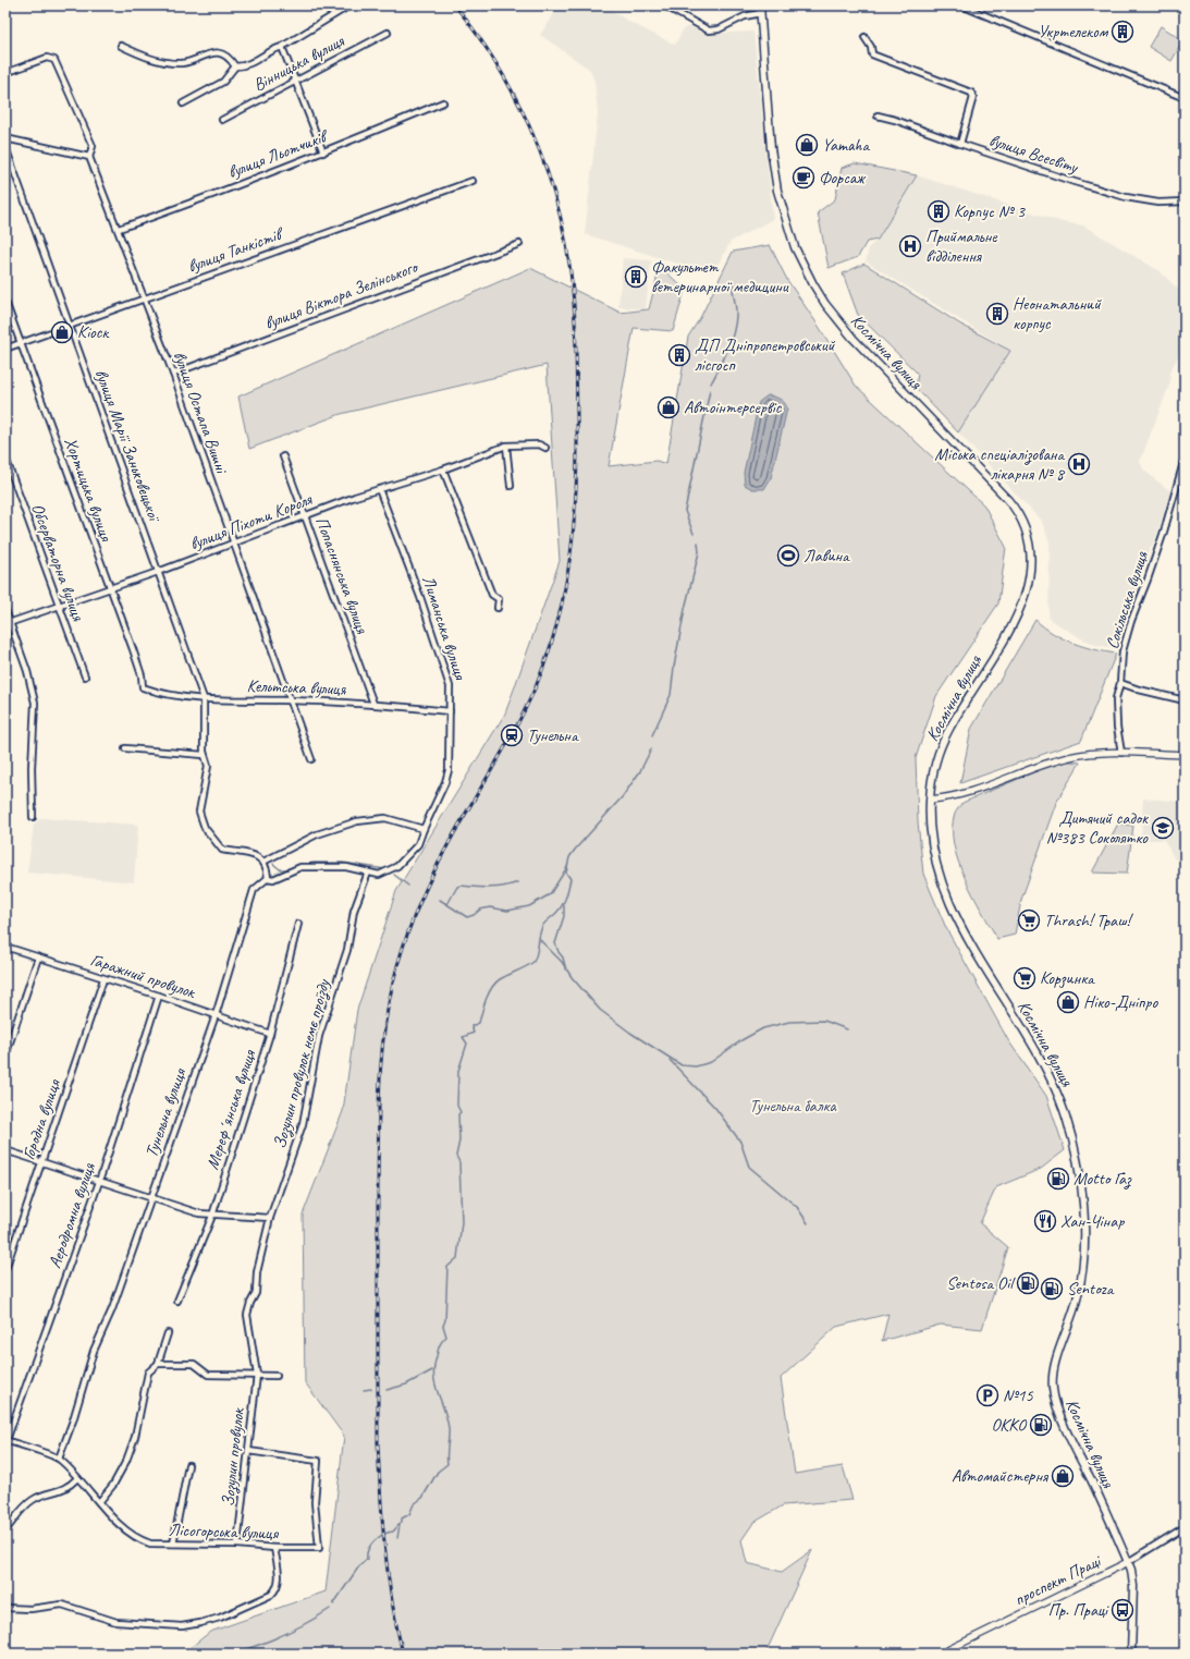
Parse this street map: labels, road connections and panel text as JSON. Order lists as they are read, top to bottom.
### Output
{
  "streets": {
    "main road": ["Космічна вулиця"],
    "street": [
      "Вінницька вулиця",
      "вулиця Всесвіту",
      "вулиця Льотчиків",
      "вулиця Танкістів",
      "вулиця Віктора Зелінського",
      "вулиця Остапа Вишні",
      "вулиця Марії Заньковецької",
      "Хортицька вулиця",
      "вулиця Піхоти Короля",
      "Обсерваторна вулиця",
      "Попаснянська вулиця",
      "Сокільська вулиця",
      "Лиманська вулиця",
      "Кельтська вулиця",
      "Гаражний провулок",
      "Зозулин провулок немє проїзду",
      "Мерефʼянська вулиця",
      "Тунельна вулиця",
      "Городна вулиця",
      "Аеродромна вулиця",
      "Зозулин провулок",
      "Лісогорська вулиця",
      "проспект Праці"
    ]
  },
  "crossings": [
    ["вулиця Льотчиків", "вулиця Остапа Вишні"],
    ["вулиця Танкістів", "вулиця Остапа Вишні"],
    ["вулиця Танкістів", "вулиця Марії Заньковецької"],
    ["вулиця Танкістів", "Хортицька вулиця"],
    ["вулиця Віктора Зелінського", "вулиця Остапа Вишні"],
    ["Космічна вулиця", "проспект Праці"],
    ["вулиця Остапа Вишні", "вулиця Піхоти Короля"],
    ["вулиця Остапа Вишні", "Кельтська вулиця"],
    ["вулиця Марії Заньковецької", "вулиця Піхоти Короля"],
    ["вулиця Марії Заньковецької", "Кельтська вулиця"],
    ["Хортицька вулиця", "вулиця Піхоти Короля"],
    ["Хортицька вулиця", "Кельтська вулиця"],
    ["вулиця Піхоти Короля", "Обсерваторна вулиця"],
    ["вулиця Піхоти Короля", "Попаснянська вулиця"],
    ["вулиця Піхоти Короля", "Лиманська вулиця"],
    ["Попаснянська вулиця", "Кельтська вулиця"],
    ["Лиманська вулиця", "Кельтська вулиця"],
    ["Лиманська вулиця", "Зозулин провулок немє проїзду"],
    ["Лиманська вулиця", "Тунельна вулиця"],
    ["Гаражний провулок", "Мерефʼянська вулиця"],
    ["Гаражний провулок", "Тунельна вулиця"],
    ["Гаражний провулок", "Городна вулиця"],
    ["Гаражний провулок", "Аеродромна вулиця"],
    ["Зозулин провулок немє проїзду", "Тунельна вулиця"],
    ["Зозулин провулок немє проїзду", "Зозулин провулок"],
    ["Тунельна вулиця", "Лісогорська вулиця"],
    ["Аеродромна вулиця", "Лісогорська вулиця"],
    ["Зозулин провулок", "Лісогорська вулиця"]
  ],
  "parks": ["Тунельна балка"],
  "places": {
    "building": [
      "Укртелеком",
      "Корпус № 3",
      "Факультет ветеринарної медицини",
      "Неонатальний корпус",
      "ДП Дніпропетровський лісгосп"
    ],
    "shop": [
      "Yamaha",
      "Кіоск",
      "Автоінтерсервіс",
      "Ніко-Дніпро",
      "Автомайстерня"
    ],
    "cafe": ["Форсаж"],
    "hospital": ["Приймальне відділення", "Міська спеціалізована лікарня № 8"],
    "sports": ["Лавина"],
    "station": ["Тунельна"],
    "school or university": ["Дитячий садок №383 Соколятко"],
    "supermarket": ["Thrash! Траш!", "Корзинка"],
    "fuel station": [
      "Motto Газ",
      "Sentosa Oil",
      "Sentoza",
      "OKKO"
    ],
    "restaurant": ["Хан-Чінар"],
    "parking": ["№15"],
    "bus stop": ["Пр. Праці"]
  }
}
